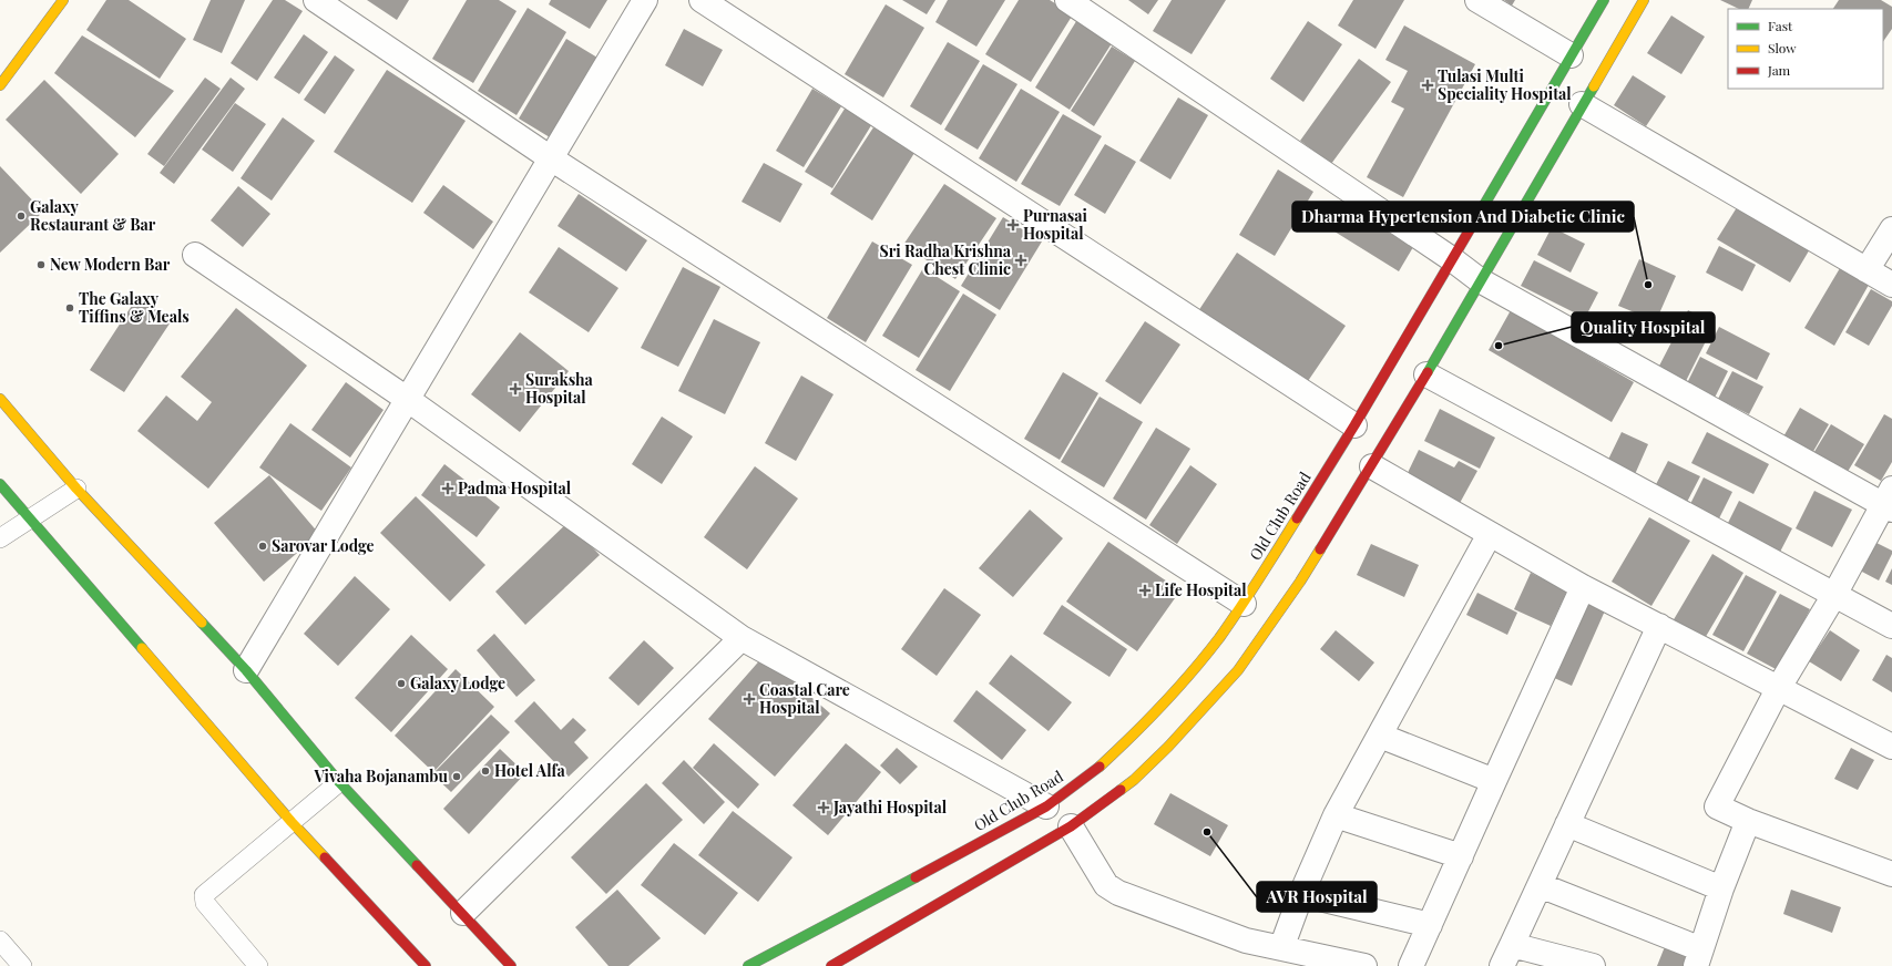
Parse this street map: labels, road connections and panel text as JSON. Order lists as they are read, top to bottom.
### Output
{
  "streets": {
    "street": ["Old Club Road"]
  },
  "places": {
    "health": [
      "Tulasi Multi Speciality Hospital",
      "Purnasai Hospital",
      "Sri Radha Krishna Chest Clinic",
      "Suraksha Hospital",
      "Padma Hospital",
      "Life Hospital",
      "Coastal Care Hospital",
      "Jayathi Hospital"
    ],
    "other": [
      "Galaxy Restaurant & Bar",
      "New Modern Bar",
      "Dharma Hypertension And Diabetic Clinic",
      "The Galaxy Tiffins & Meals",
      "Quality Hospital",
      "Sarovar Lodge",
      "Galaxy Lodge",
      "Hotel Alfa",
      "Vivaha Bojanambu",
      "AVR Hospital"
    ]
  },
  "legend": ["Fast", "Slow", "Jam"]
}
